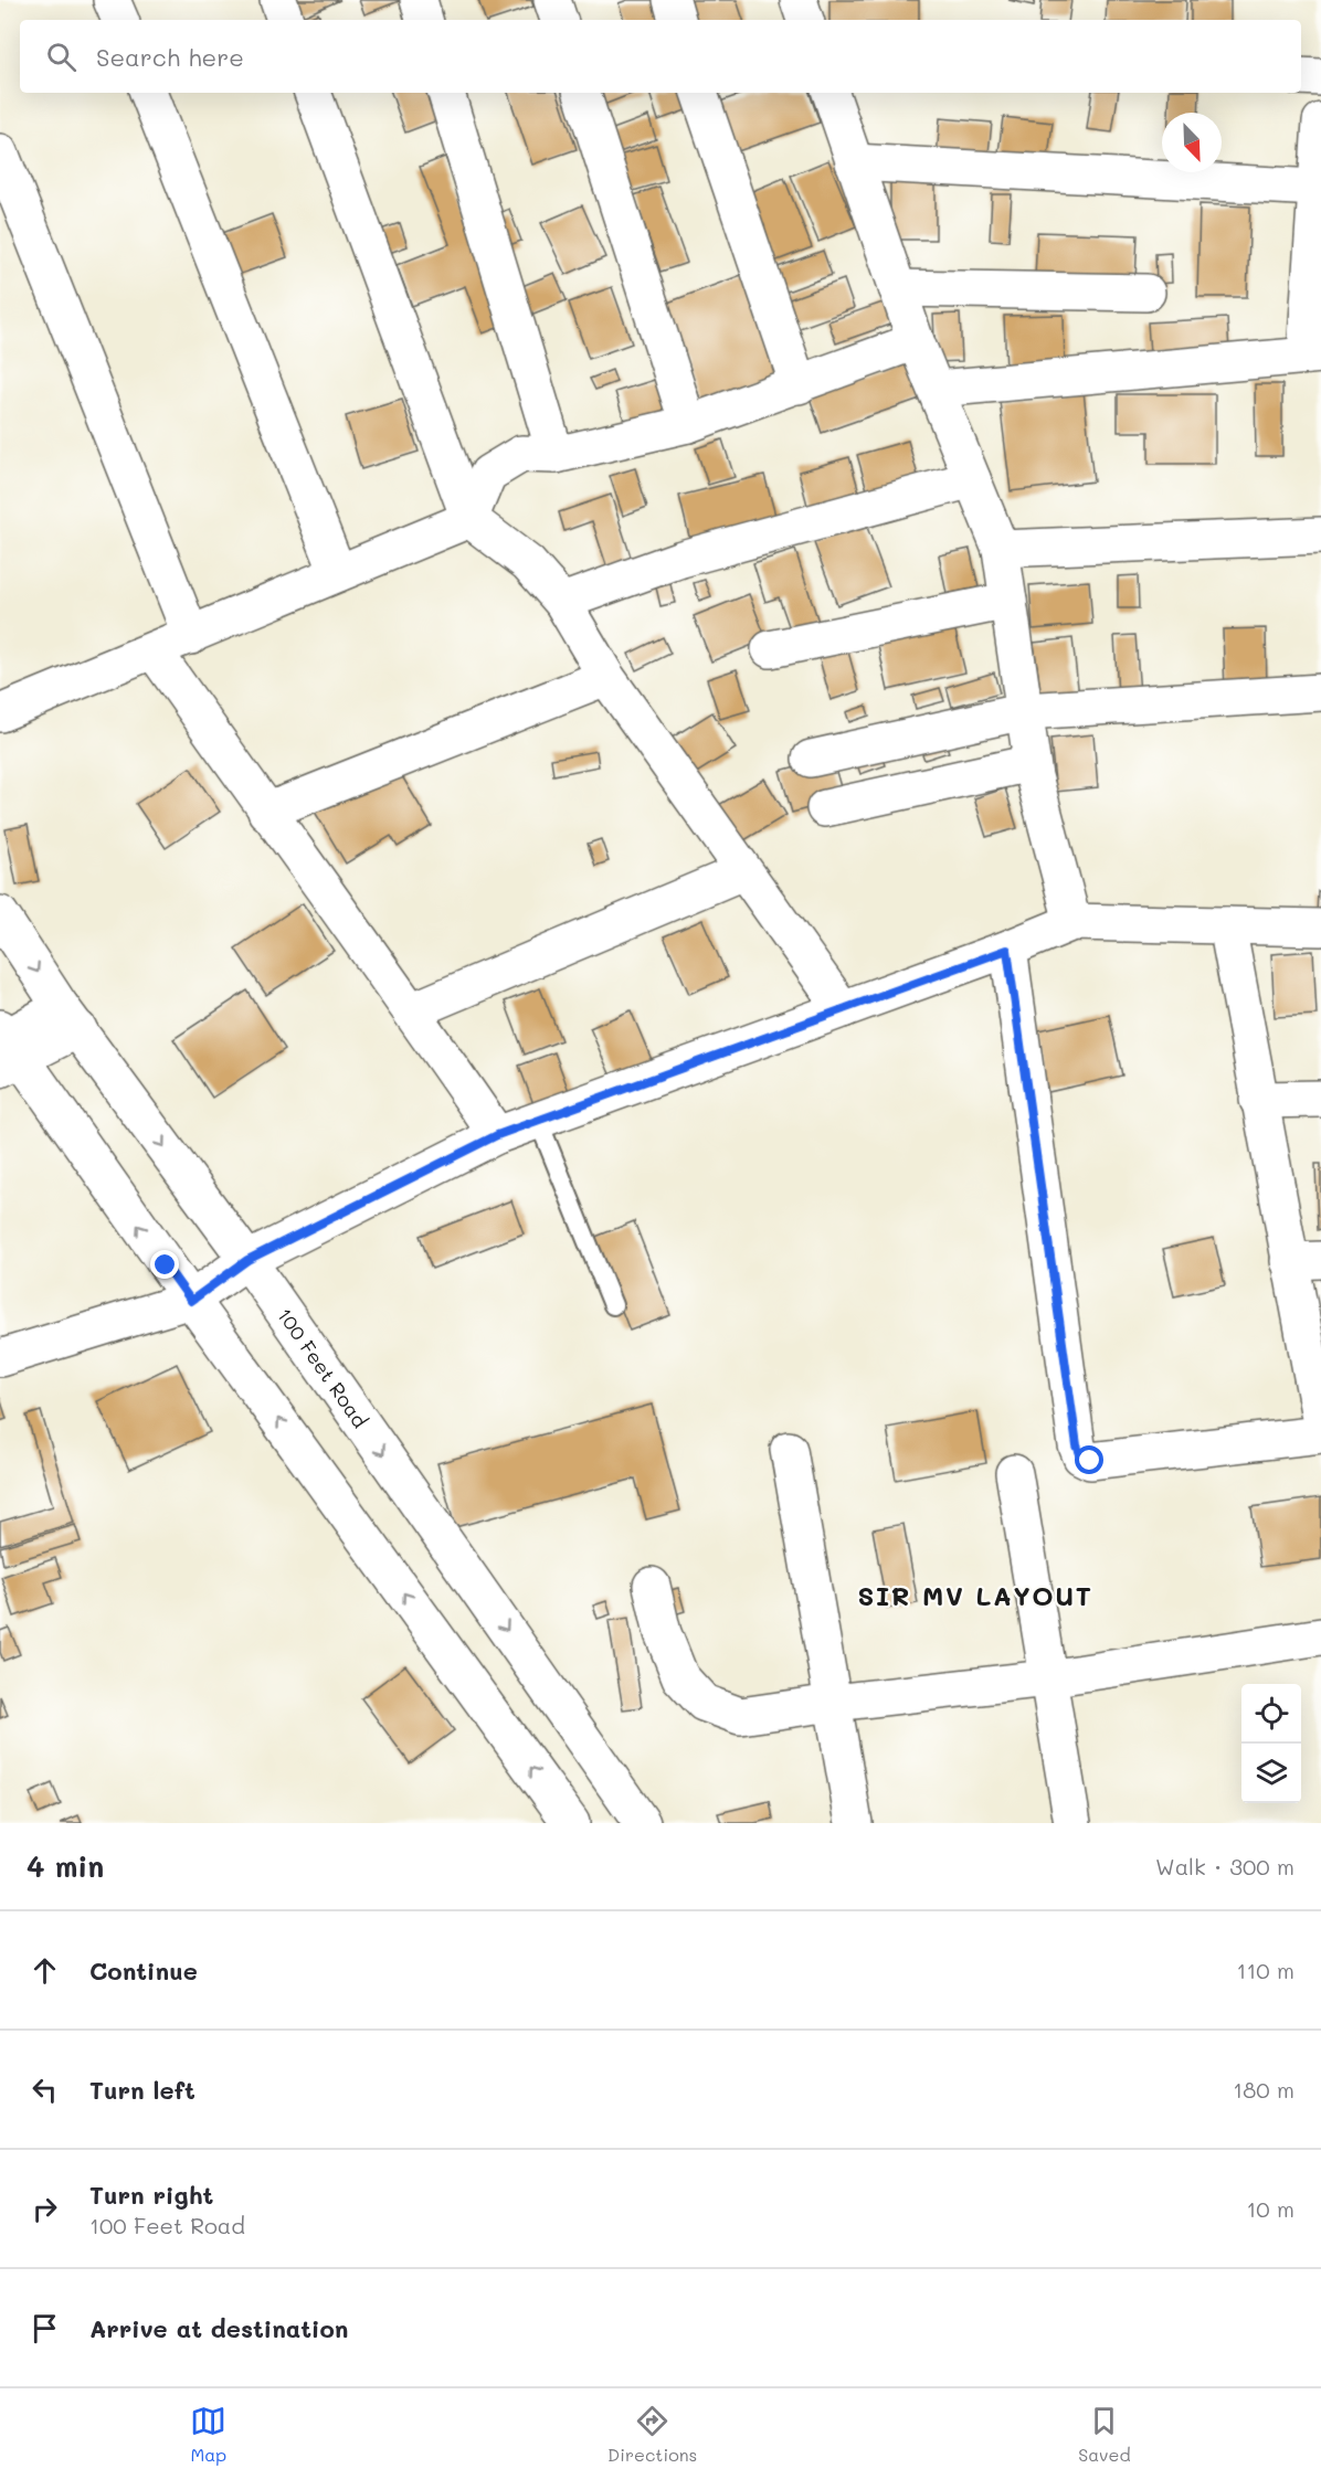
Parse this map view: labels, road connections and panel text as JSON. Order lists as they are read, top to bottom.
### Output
{
  "streets": {
    "street": ["100 Feet Road"]
  },
  "districts": ["SIR MV LAYOUT"],
  "north": "bottom right",
  "page": {
    "search": "Search here",
    "heading": ["4 min", "Walk · 300 m"],
    "list": [
      ["Continue", "110 m"],
      ["Turn left", "180 m"],
      ["Turn right", "100 Feet Road", "10 m"],
      "Arrive at destination"
    ],
    "nav": ["Map", "Directions", "Saved"]
  }
}
